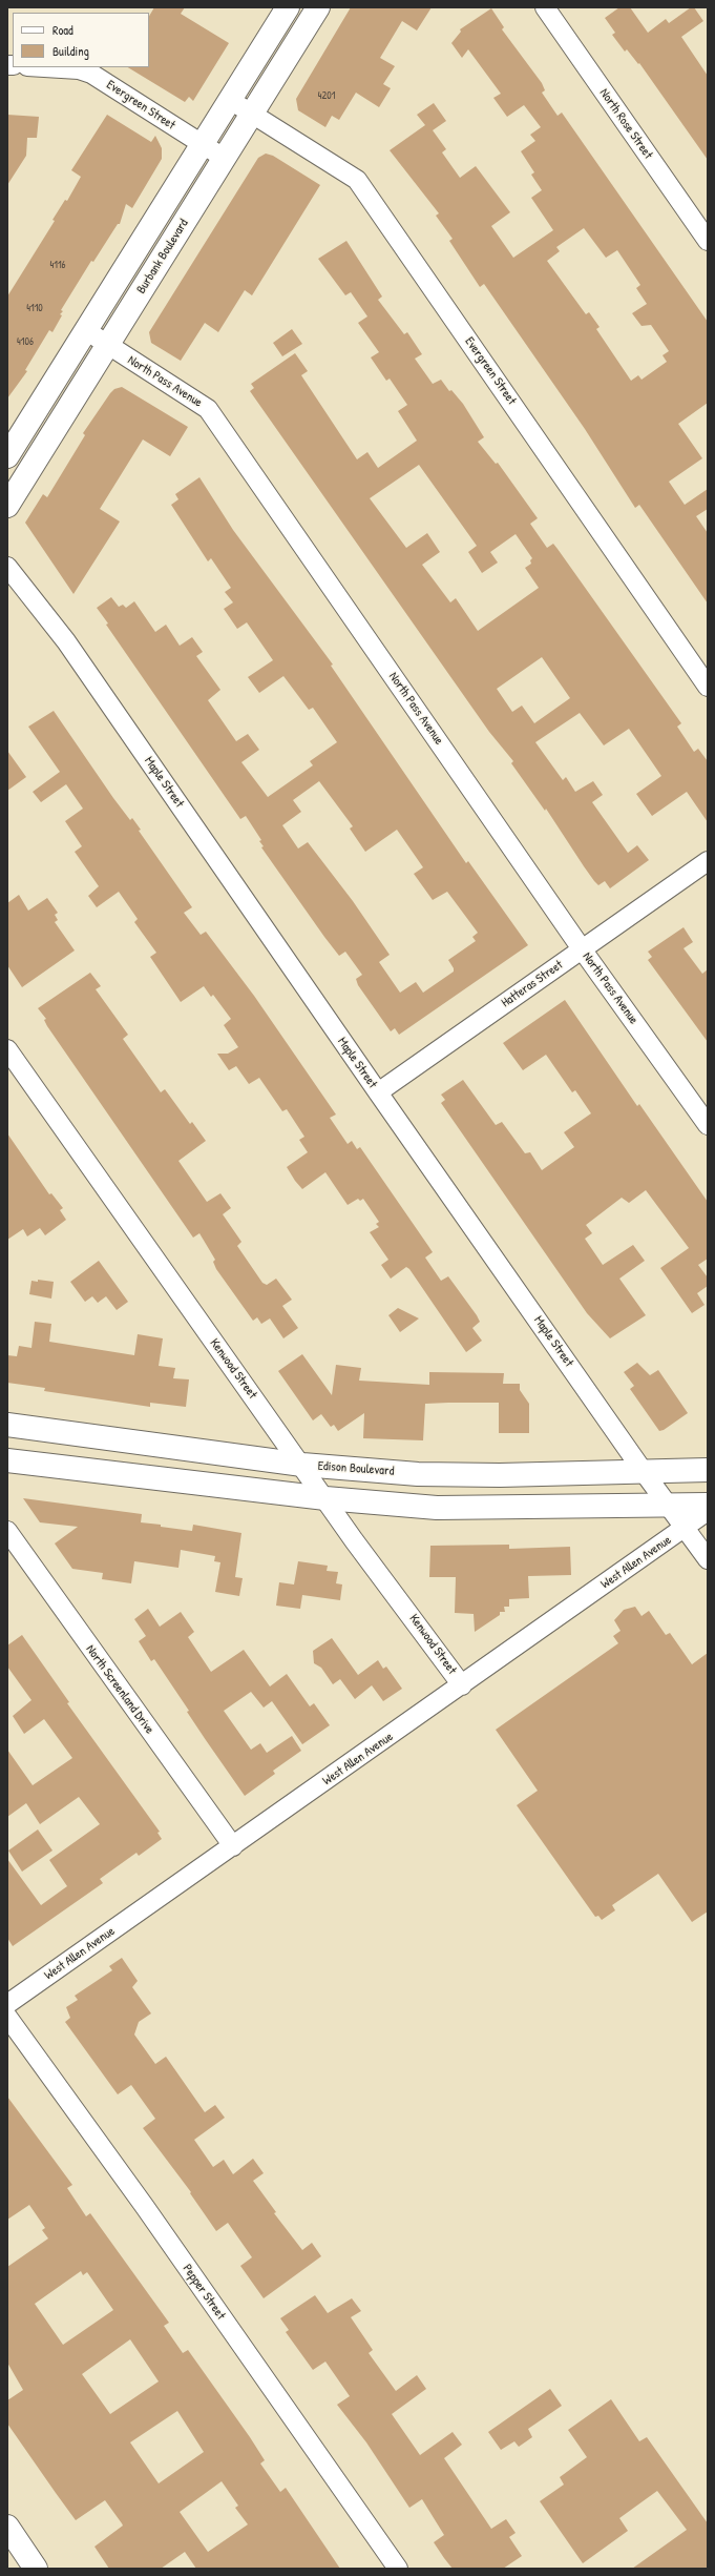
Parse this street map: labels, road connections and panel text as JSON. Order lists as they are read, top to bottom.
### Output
{
  "streets": {
    "main road": ["Burbank Boulevard", "Edison Boulevard"],
    "street": [
      "Evergreen Street",
      "North Rose Street",
      "North Pass Avenue",
      "Maple Street",
      "Hatteras Street",
      "Kenwood Street",
      "West Allen Avenue",
      "North Screenland Drive",
      "Pepper Street"
    ]
  },
  "crossings": [
    ["Evergreen Street", "Burbank Boulevard"],
    ["Burbank Boulevard", "North Pass Avenue"],
    ["North Pass Avenue", "Hatteras Street"],
    ["Maple Street", "Hatteras Street"],
    ["Maple Street", "Edison Boulevard"],
    ["Maple Street", "West Allen Avenue"],
    ["Kenwood Street", "Edison Boulevard"],
    ["Kenwood Street", "West Allen Avenue"],
    ["West Allen Avenue", "North Screenland Drive"]
  ],
  "house_numbers": [
    "4201",
    "4116",
    "4110",
    "4106"
  ],
  "legend": ["Road", "Building"]
}
